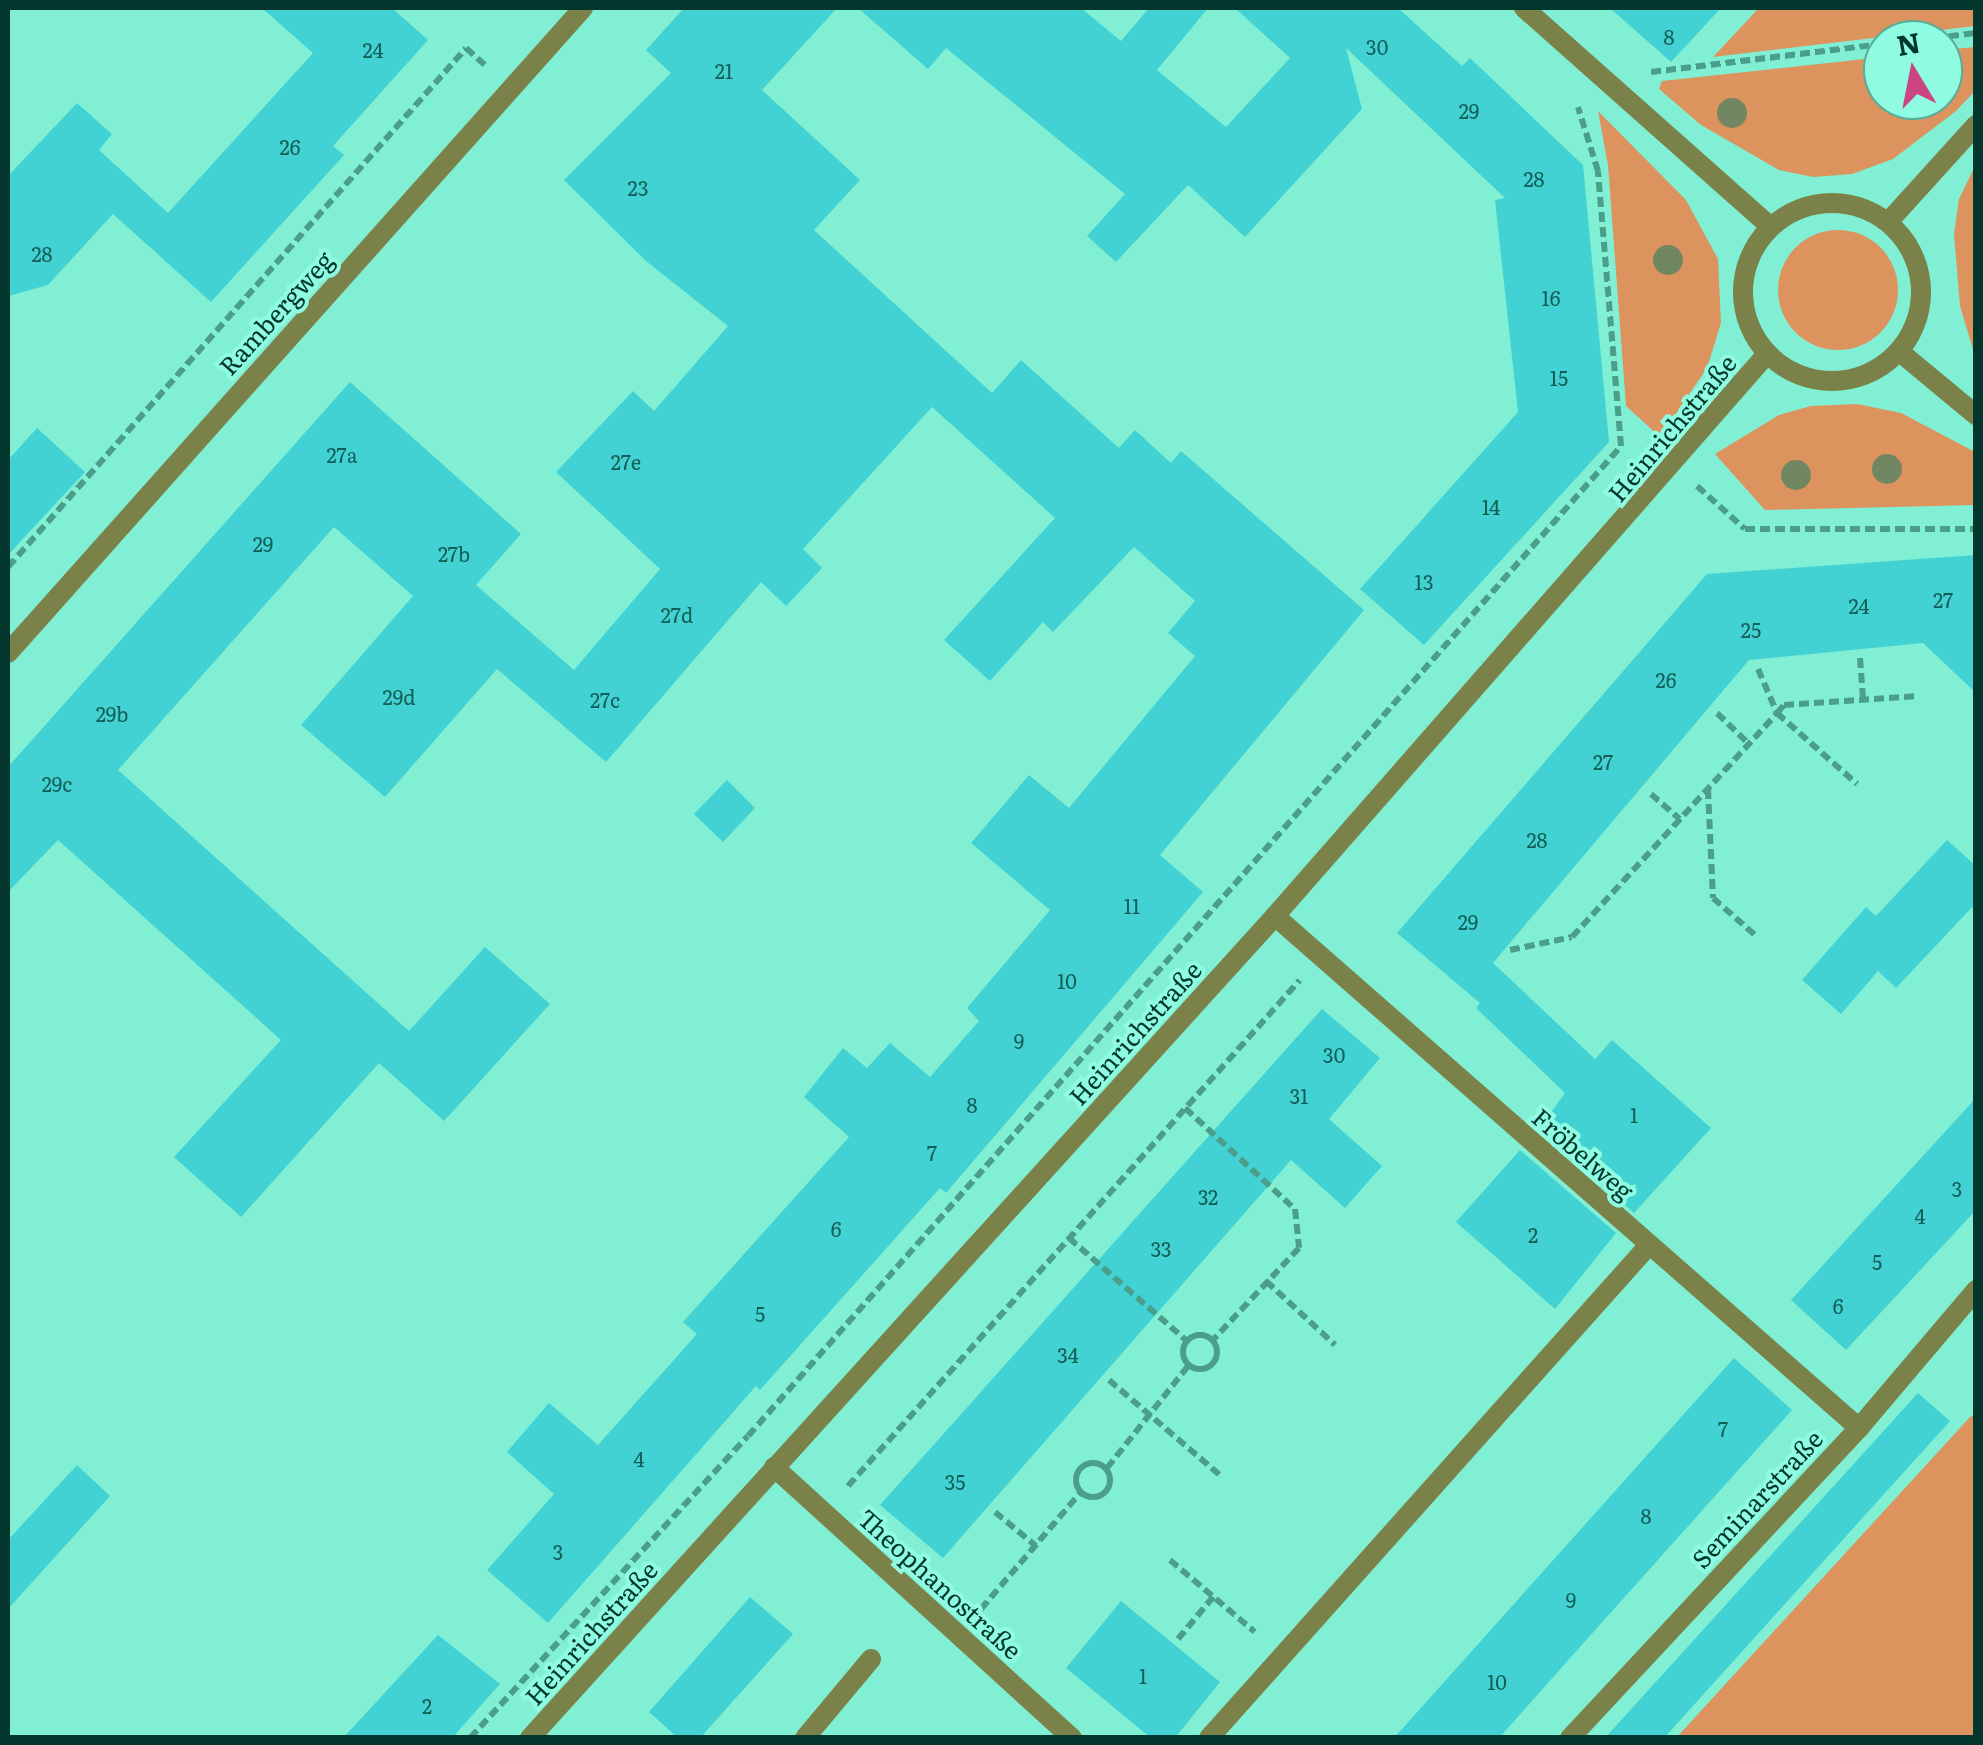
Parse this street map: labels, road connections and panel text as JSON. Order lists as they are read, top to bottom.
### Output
{
  "streets": {
    "street": [
      "Rambergweg",
      "Heinrichstraße",
      "Fröbelweg",
      "Seminarstraße",
      "Theophanostraße"
    ]
  },
  "crossings": [
    ["Heinrichstraße", "Fröbelweg"],
    ["Heinrichstraße", "Theophanostraße"],
    ["Fröbelweg", "Seminarstraße"]
  ],
  "house_numbers": [
    "8",
    "30",
    "24",
    "21",
    "29",
    "26",
    "28",
    "23",
    "28",
    "16",
    "15",
    "27a",
    "27e",
    "14",
    "29",
    "27b",
    "13",
    "27",
    "24",
    "27d",
    "25",
    "26",
    "29d",
    "27c",
    "29b",
    "27",
    "29c",
    "28",
    "11",
    "29",
    "10",
    "9",
    "30",
    "31",
    "8",
    "1",
    "7",
    "3",
    "32",
    "4",
    "6",
    "2",
    "33",
    "5",
    "6",
    "5",
    "34",
    "7",
    "4",
    "35",
    "8",
    "3",
    "9",
    "1",
    "10",
    "2"
  ],
  "north": "top"
}
